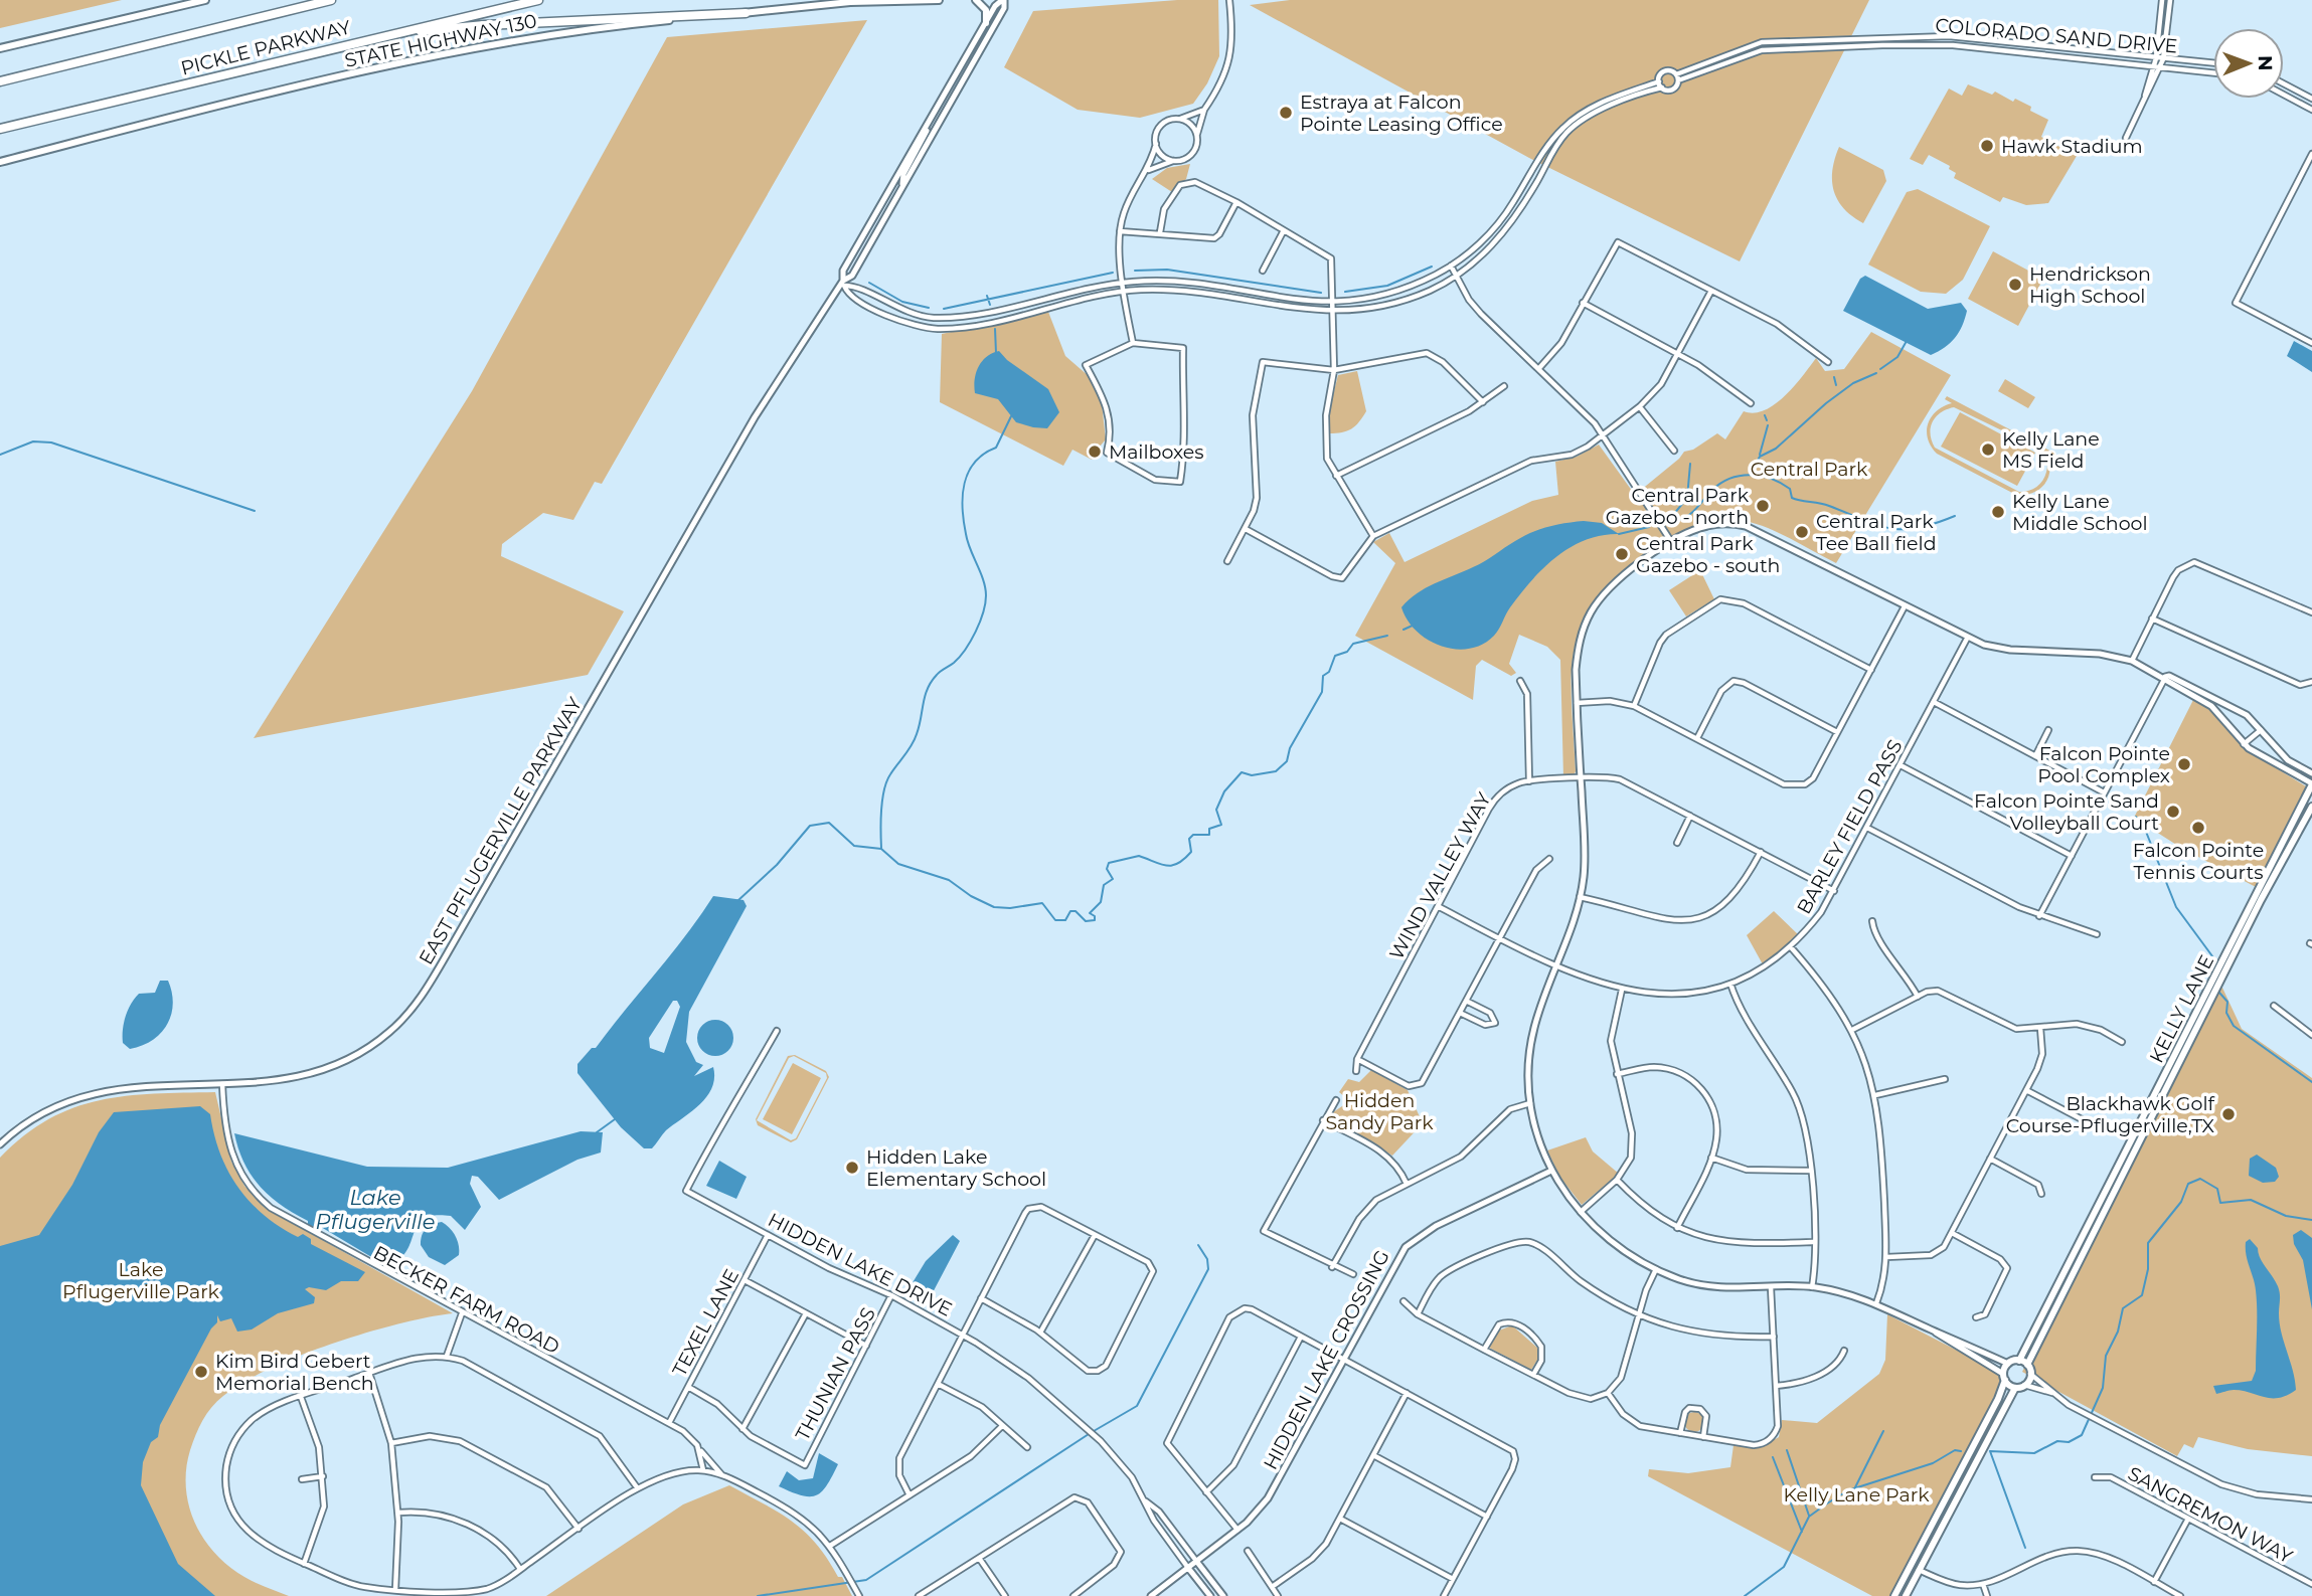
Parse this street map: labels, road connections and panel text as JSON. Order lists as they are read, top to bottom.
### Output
{
  "streets": {
    "highway": ["PICKLE PARKWAY"],
    "main road": ["STATE HIGHWAY 130", "KELLY LANE"],
    "street": [
      "COLORADO SAND DRIVE",
      "BARLEY FIELD PASS",
      "EAST PFLUGERVILLE PARKWAY",
      "WIND VALLEY WAY",
      "HIDDEN LAKE DRIVE",
      "BECKER FARM ROAD",
      "TEXEL LANE",
      "HIDDEN LAKE CROSSING",
      "THUNIAN PASS",
      "SANGREMON WAY"
    ]
  },
  "crossings": [
    ["BARLEY FIELD PASS", "WIND VALLEY WAY"],
    ["EAST PFLUGERVILLE PARKWAY", "BECKER FARM ROAD"],
    ["HIDDEN LAKE DRIVE", "TEXEL LANE"],
    ["HIDDEN LAKE DRIVE", "HIDDEN LAKE CROSSING"],
    ["HIDDEN LAKE DRIVE", "THUNIAN PASS"],
    ["BECKER FARM ROAD", "TEXEL LANE"]
  ],
  "water": ["Lake Pflugerville"],
  "parks": [
    "Central Park",
    "Hidden Sandy Park",
    "Lake Pflugerville Park",
    "Kelly Lane Park"
  ],
  "places": [
    "Estraya at Falcon Pointe Leasing Office",
    "Hawk Stadium",
    "Hendrickson High School",
    "Kelly Lane MS Field",
    "Mailboxes",
    "Central Park Gazebo - north",
    "Kelly Lane Middle School",
    "Central Park Tee Ball field",
    "Central Park Gazebo - south",
    "Falcon Pointe Pool Complex",
    "Falcon Pointe Sand Volleyball Court",
    "Falcon Pointe Tennis Courts",
    "Blackhawk Golf Course-Pflugerville,TX",
    "Hidden Lake Elementary School",
    "Kim Bird Gebert Memorial Bench"
  ],
  "north": "right"
}
